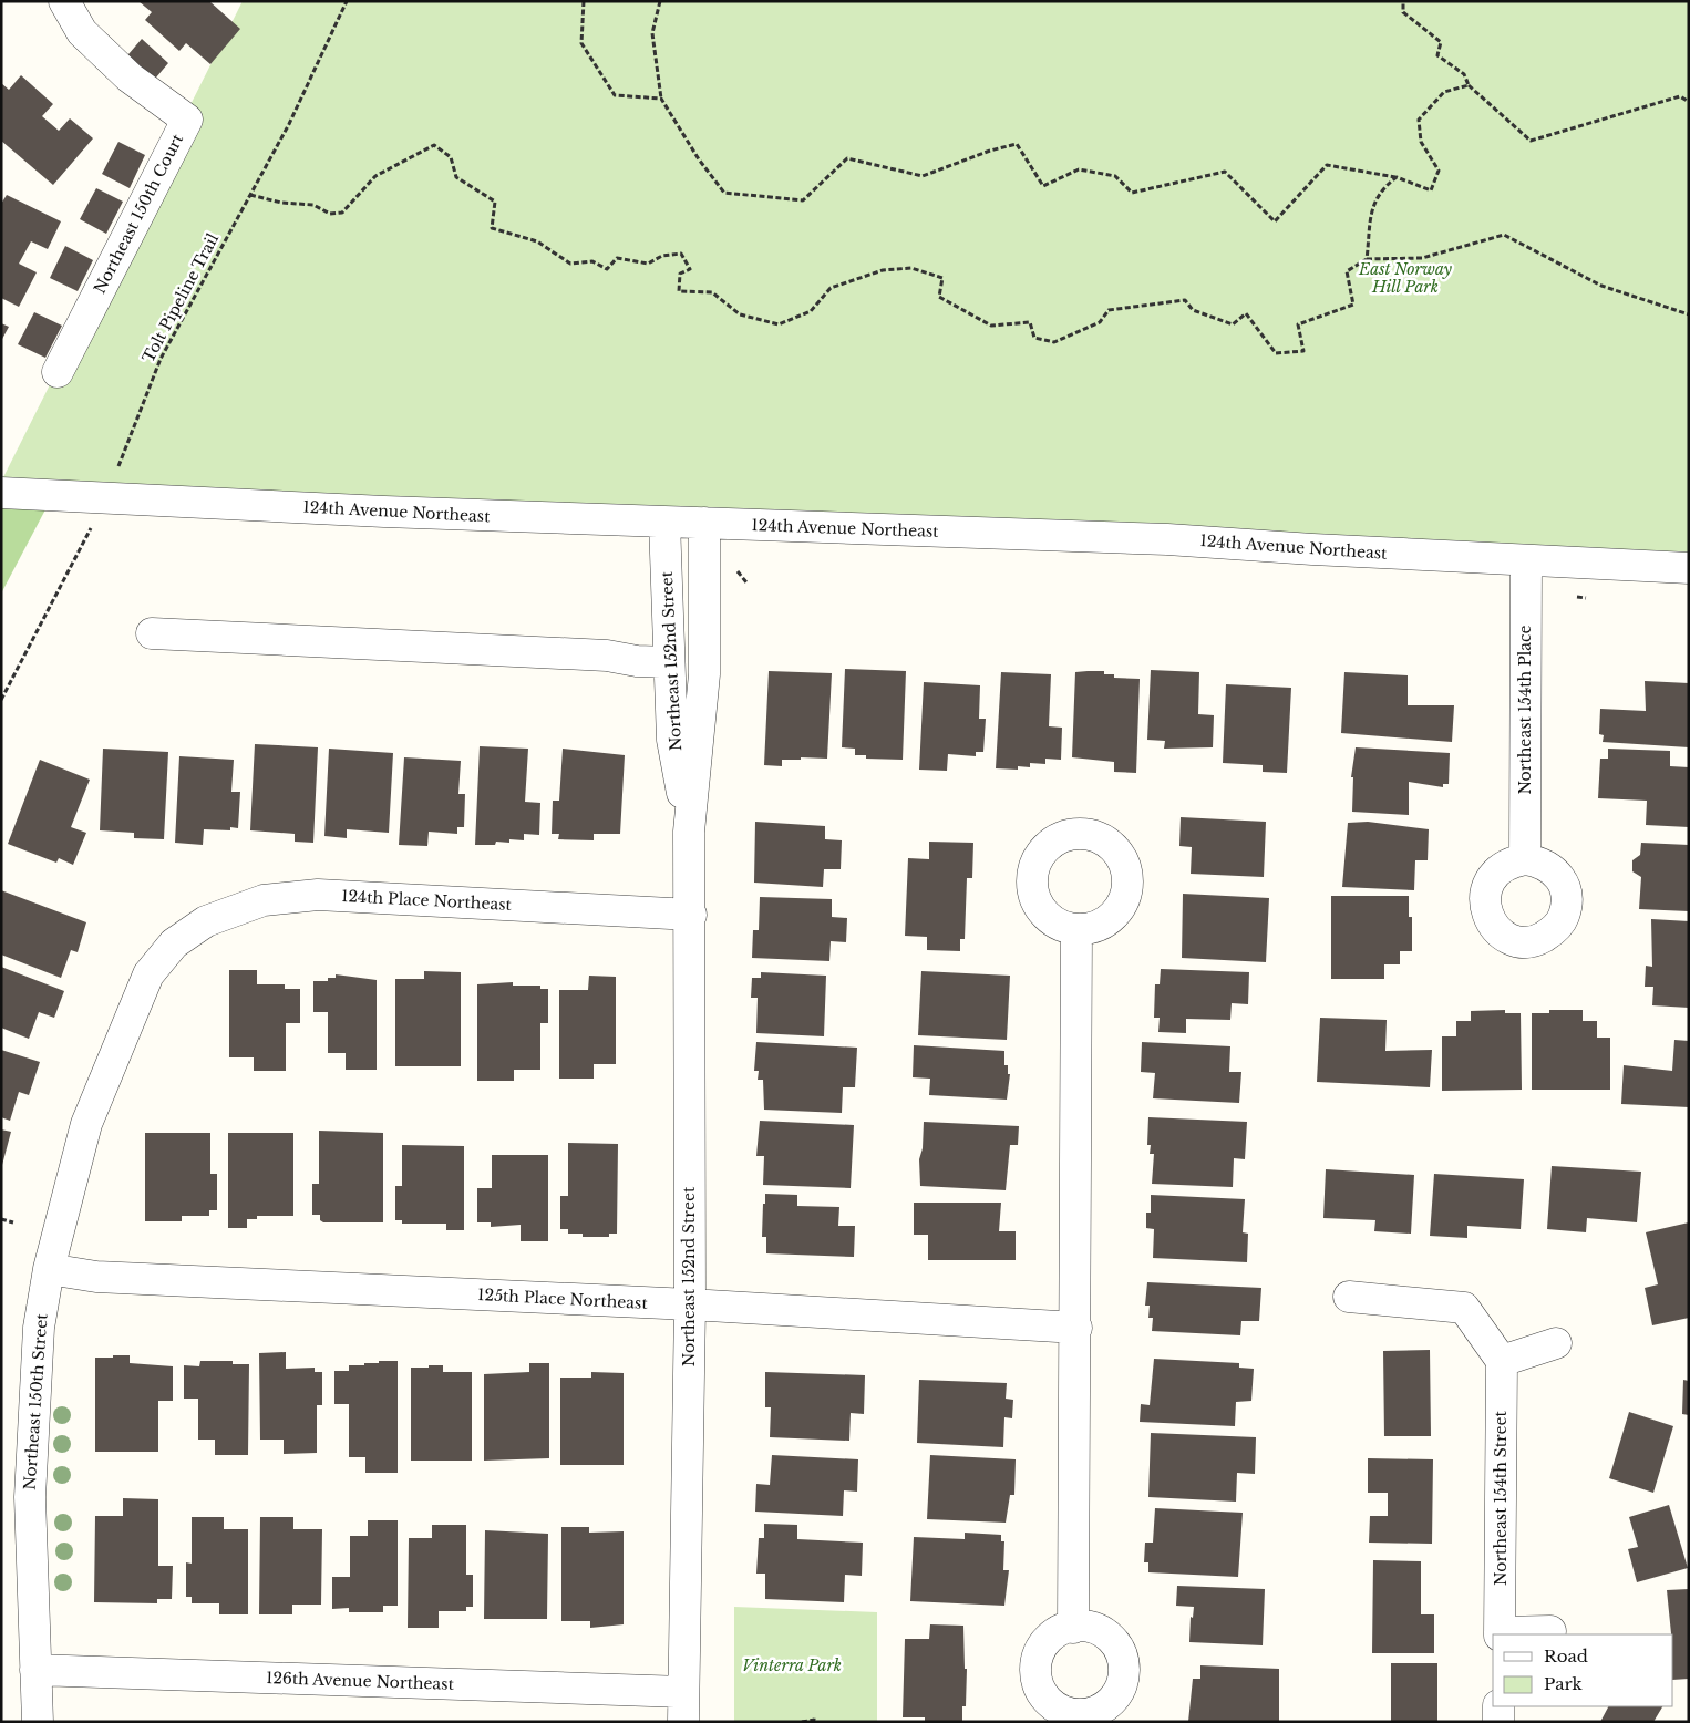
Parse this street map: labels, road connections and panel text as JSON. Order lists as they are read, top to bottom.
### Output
{
  "streets": {
    "street": [
      "Northeast 150th Court",
      "124th Avenue Northeast",
      "Northeast 152nd Street",
      "Northeast 154th Place",
      "124th Place Northeast",
      "125th Place Northeast",
      "Northeast 150th Street",
      "Northeast 154th Street",
      "126th Avenue Northeast"
    ],
    "path": ["Tolt Pipeline Trail"]
  },
  "crossings": [
    ["Tolt Pipeline Trail", "124th Avenue Northeast"],
    ["124th Avenue Northeast", "Northeast 152nd Street"],
    ["124th Avenue Northeast", "Northeast 154th Place"],
    ["Northeast 152nd Street", "124th Place Northeast"],
    ["Northeast 152nd Street", "125th Place Northeast"],
    ["Northeast 152nd Street", "126th Avenue Northeast"],
    ["124th Place Northeast", "Northeast 150th Street"],
    ["125th Place Northeast", "Northeast 150th Street"],
    ["Northeast 150th Street", "126th Avenue Northeast"]
  ],
  "parks": ["East Norway Hill Park", "Vinterra Park"],
  "legend": ["Road", "Park"]
}
